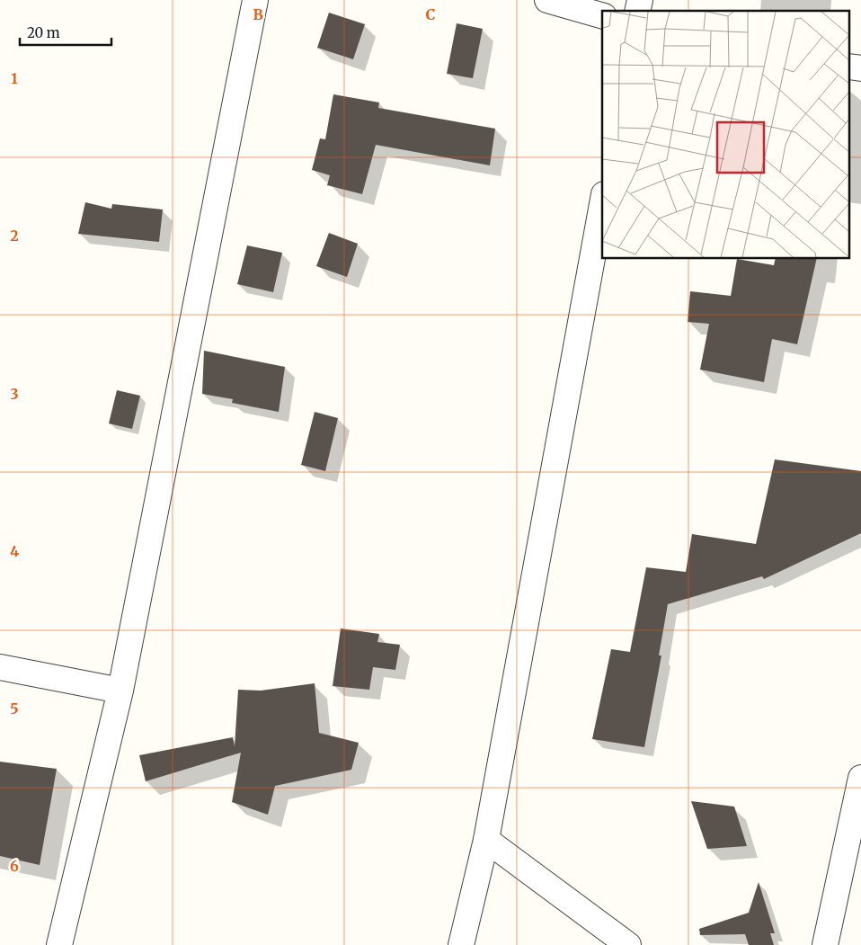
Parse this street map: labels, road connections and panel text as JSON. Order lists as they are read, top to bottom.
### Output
{
  "scale_bar": "20 m",
  "grid": {
    "columns": ["B", "C"],
    "rows": [
      "1",
      "2",
      "3",
      "4",
      "5",
      "6"
    ]
  }
}
